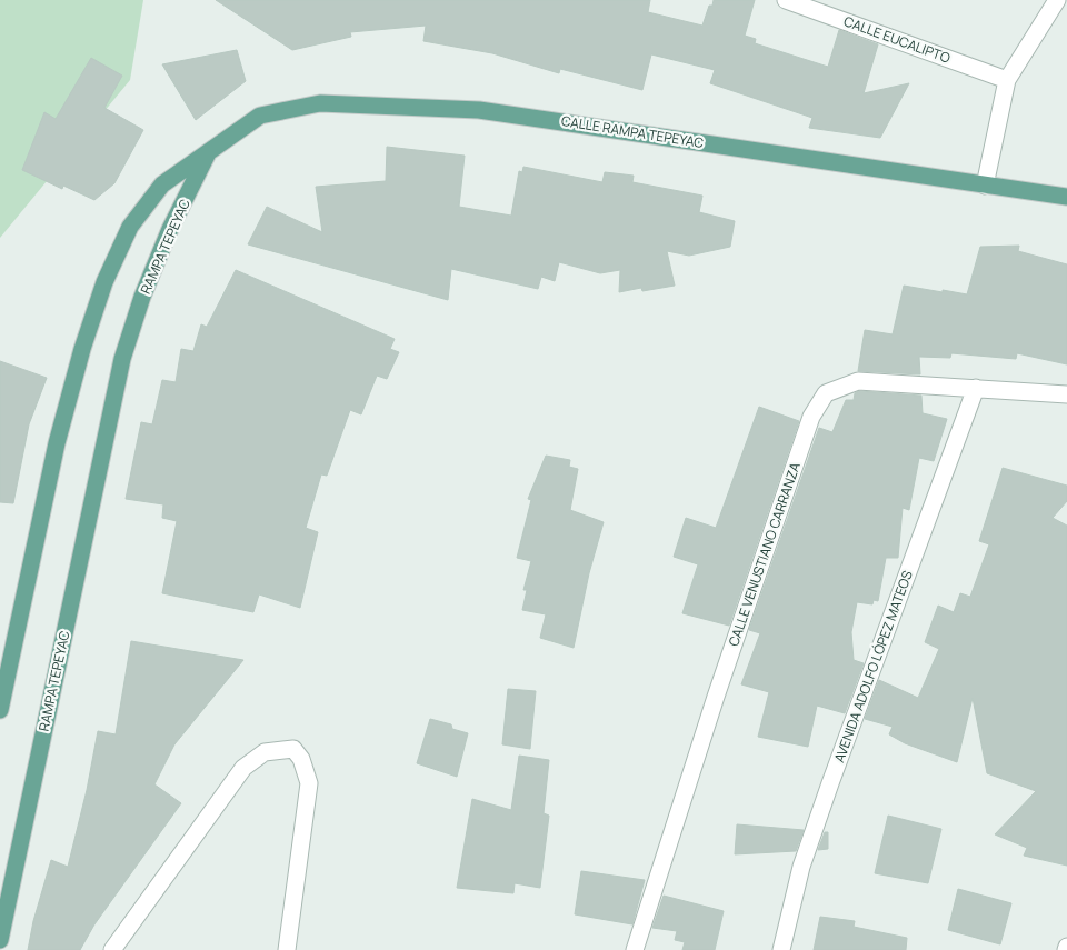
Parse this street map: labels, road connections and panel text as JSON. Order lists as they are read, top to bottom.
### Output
{
  "streets": {
    "main road": ["CALLE RAMPA TEPEYAC", "RAMPA TEPEYAC"],
    "street": ["CALLE EUCALIPTO", "CALLE VENUSTIANO CARRANZA", "AVENIDA ADOLFO LÓPEZ MATEOS"]
  },
  "crossings": [
    ["CALLE RAMPA TEPEYAC", "RAMPA TEPEYAC"],
    ["CALLE VENUSTIANO CARRANZA", "AVENIDA ADOLFO LÓPEZ MATEOS"]
  ]
}
